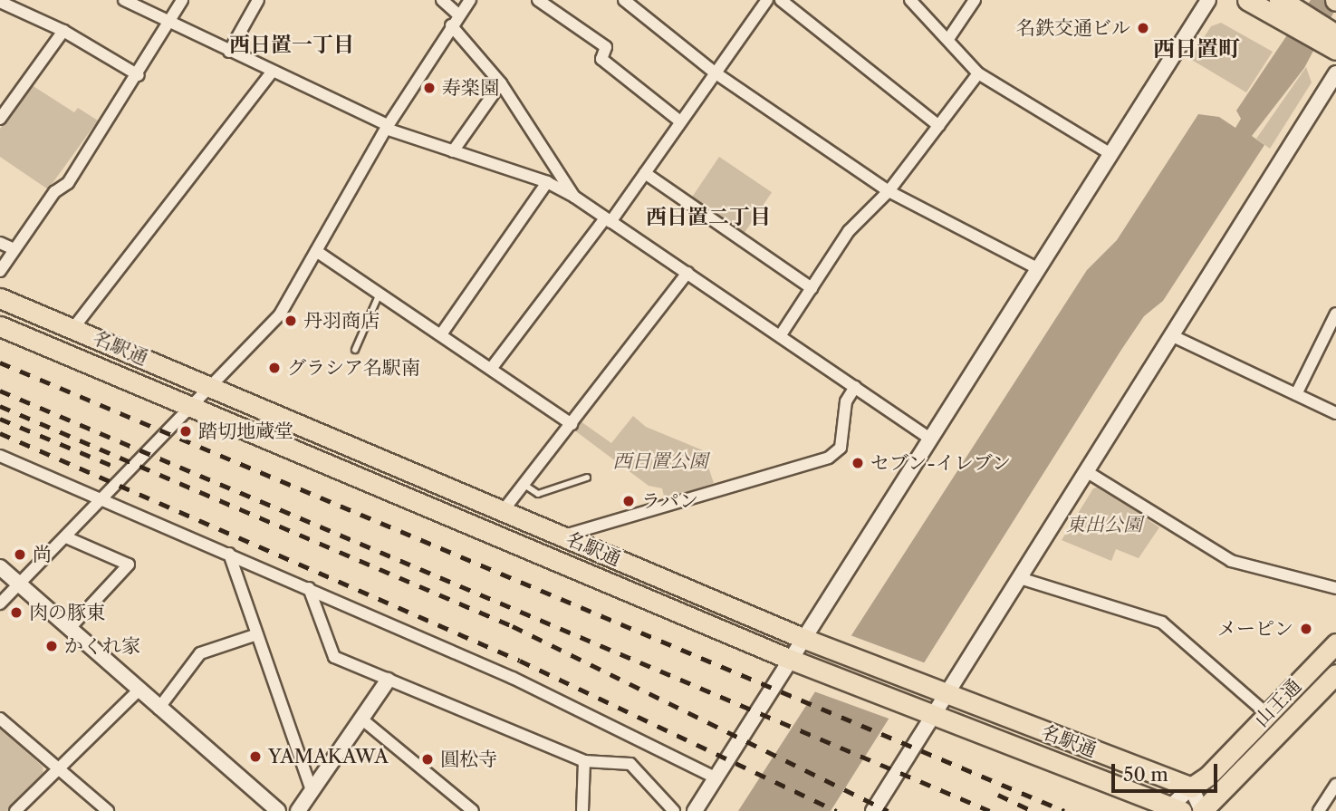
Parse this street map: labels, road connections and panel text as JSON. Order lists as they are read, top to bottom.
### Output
{
  "streets": {
    "main road": ["名駅通", "山王通"]
  },
  "crossings": [
    ["名駅通", "山王通"]
  ],
  "districts": ["西日置一丁目", "西日置町", "西日置二丁目"],
  "parks": ["西日置公園", "東出公園"],
  "places": [
    "名鉄交通ビル",
    "寿楽園",
    "丹羽商店",
    "グラシア名駅南",
    "踏切地蔵堂",
    "セブン-イレブン",
    "ラパン",
    "尚",
    "肉の豚東",
    "メーピン",
    "かくれ家",
    "YAMAKAWA",
    "圓松寺"
  ],
  "scale_bar": "50 m"
}
